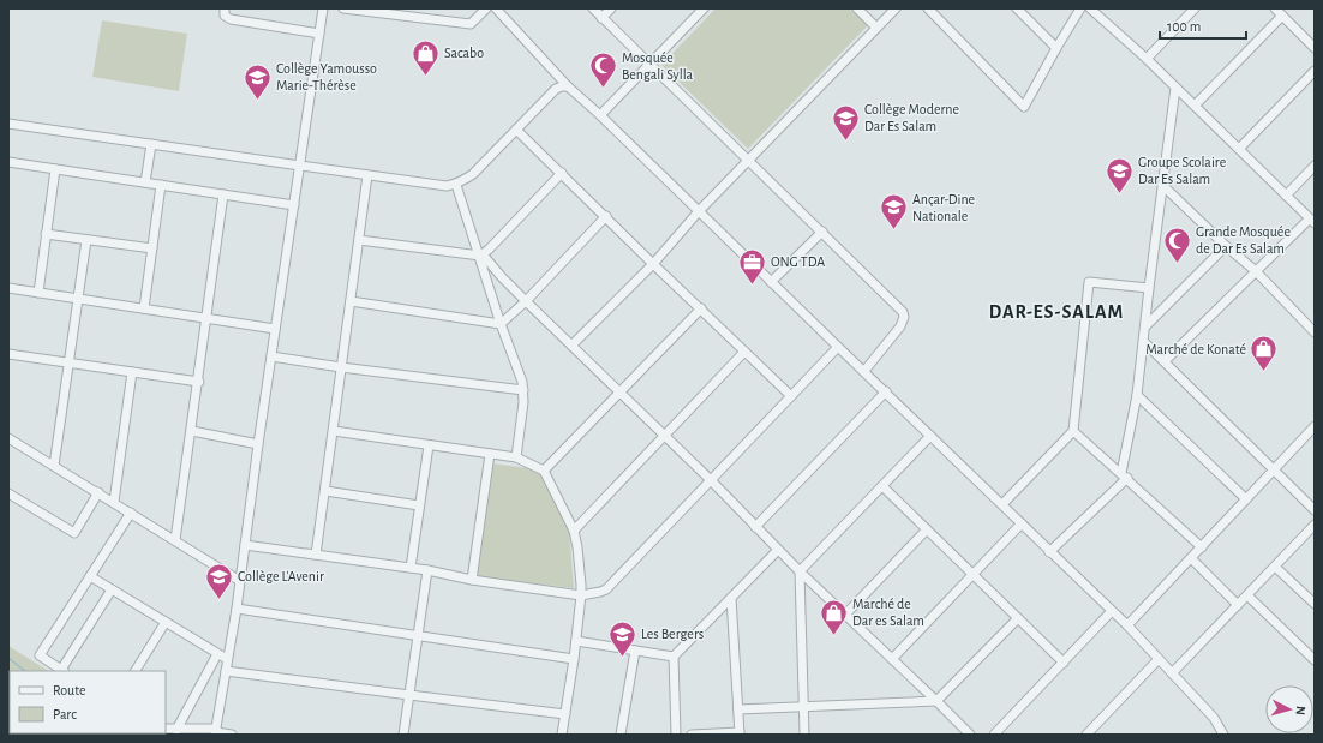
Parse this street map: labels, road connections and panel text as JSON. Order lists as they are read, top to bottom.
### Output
{
  "districts": ["DAR-ES-SALAM"],
  "places": {
    "shop": ["Sacabo", "Marché de Konaté", "Marché de Dar es Salam"],
    "mosque": ["Mosquée Bengali Sylla", "Grande Mosquée de Dar Es Salam"],
    "school or university": [
      "Collège Yamousso Marie-Thérèse",
      "Collège Moderne Dar Es Salam",
      "Groupe Scolaire Dar Es Salam",
      "Ançar-Dine Nationale",
      "Collège L'Avenir",
      "Les Bergers"
    ],
    "office": ["ONG TDA"]
  },
  "legend": ["Route", "Parc"],
  "scale_bar": "100 m",
  "north": "right"
}
